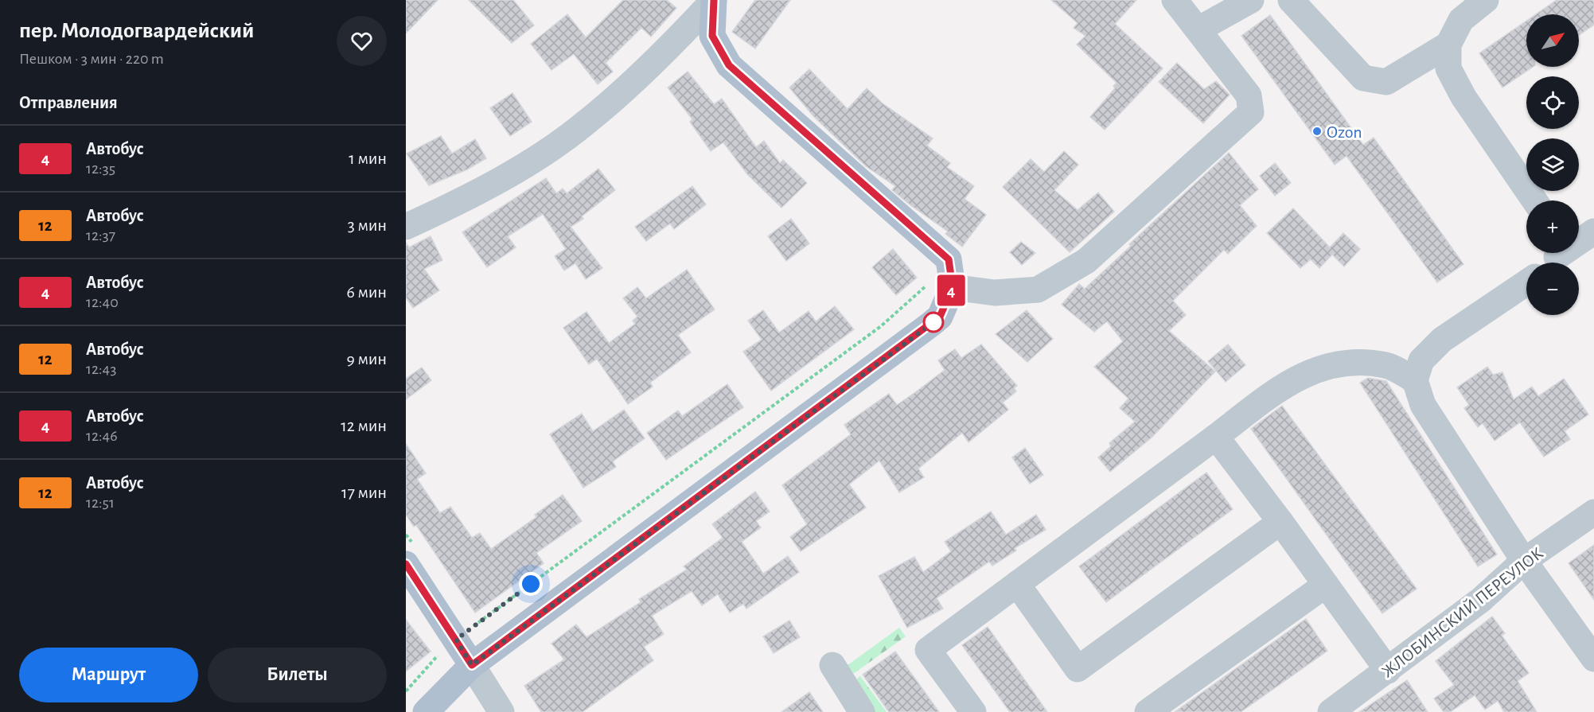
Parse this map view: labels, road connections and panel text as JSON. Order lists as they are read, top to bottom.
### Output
{
  "streets": {
    "street": ["ЖЛОБИНСКИЙ ПЕРЕУЛОК"]
  },
  "places": ["Ozon"],
  "lines": ["bus line 4"],
  "north": "top right",
  "page": {
    "heading": [
      ["пер. Молодогвардейский", "Пешком · 3 мин · 220 m"],
      "Отправления"
    ],
    "on_map": "4",
    "map_buttons": ["+", "−"],
    "list": [
      {
        "mark": "4",
        "name": "Автобус",
        "note": "12:35",
        "value": "1 мин"
      },
      {
        "mark": "12",
        "name": "Автобус",
        "note": "12:37",
        "value": "3 мин"
      },
      {
        "mark": "4",
        "name": "Автобус",
        "note": "12:40",
        "value": "6 мин"
      },
      {
        "mark": "12",
        "name": "Автобус",
        "note": "12:43",
        "value": "9 мин"
      },
      {
        "mark": "4",
        "name": "Автобус",
        "note": "12:46",
        "value": "12 мин"
      },
      {
        "mark": "12",
        "name": "Автобус",
        "note": "12:51",
        "value": "17 мин"
      }
    ],
    "buttons": ["Маршрут", "Билеты"]
  }
}
